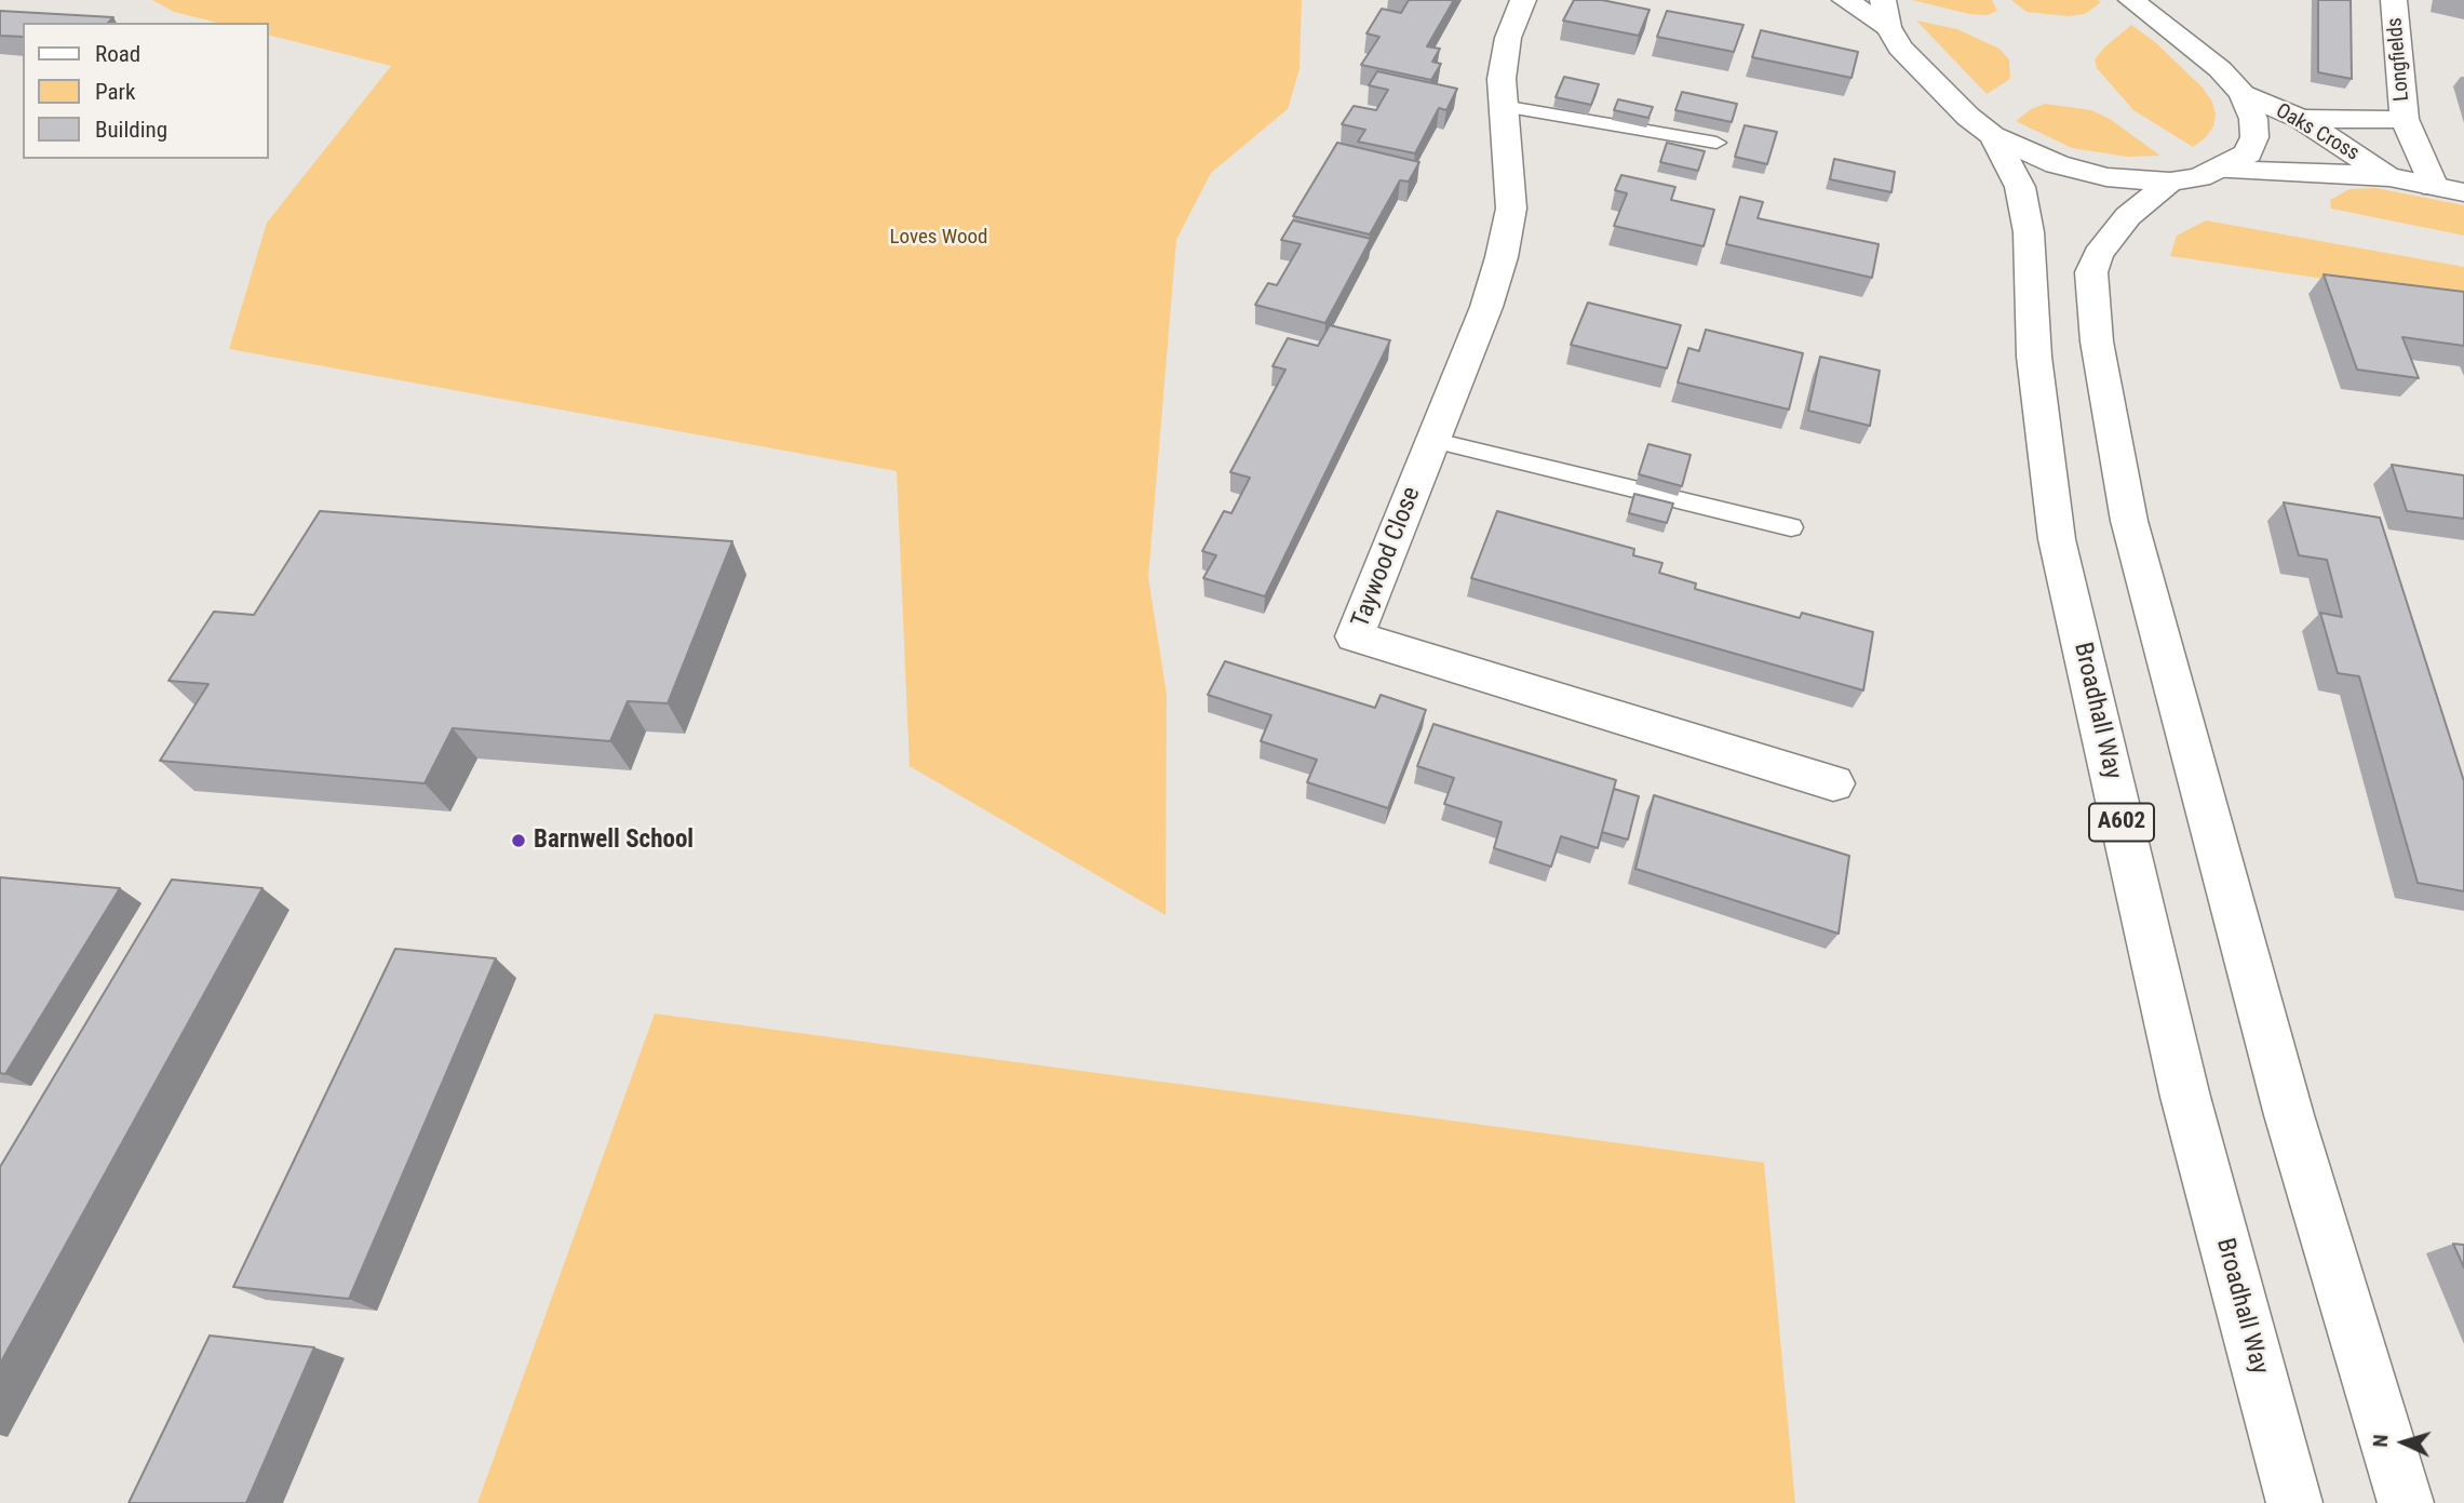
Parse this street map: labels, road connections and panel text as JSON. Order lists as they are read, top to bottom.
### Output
{
  "streets": {
    "main road": [
      "Longfields",
      "Oaks Cross",
      "Taywood Close",
      "Broadhall Way",
      "A602"
    ]
  },
  "crossings": [
    ["Longfields", "Oaks Cross"]
  ],
  "parks": ["Loves Wood"],
  "places": ["Barnwell School"],
  "legend": ["Road", "Park", "Building"],
  "north": "left"
}
